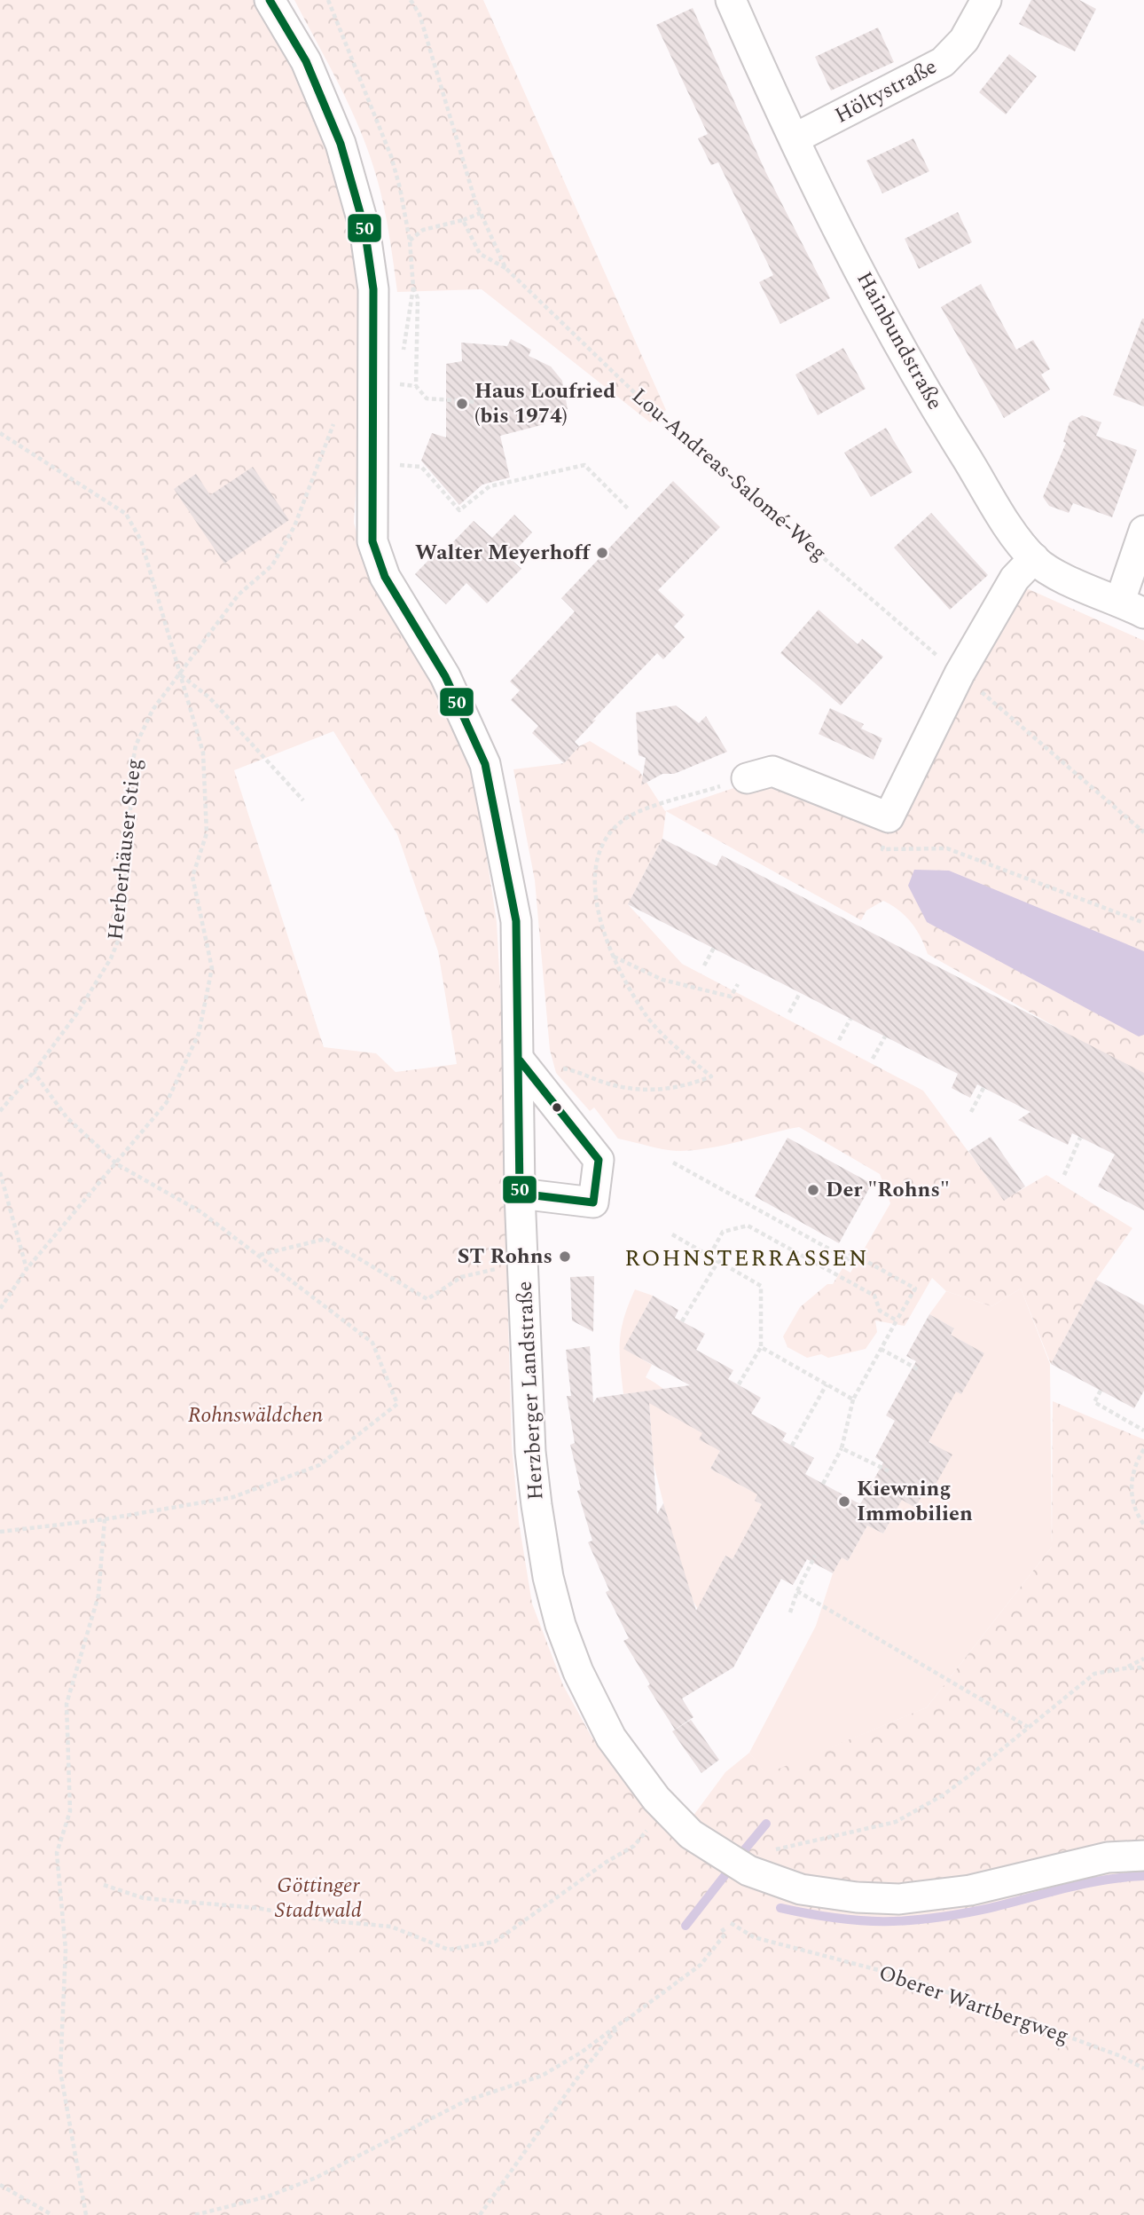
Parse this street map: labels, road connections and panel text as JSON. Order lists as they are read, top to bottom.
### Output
{
  "streets": {
    "street": ["Höltystraße", "Hainbundstraße", "Herzberger Landstraße"],
    "path": ["Lou-Andreas-Salomé-Weg", "Herberhäuser Stieg", "Oberer Wartbergweg"]
  },
  "crossings": [
    ["Höltystraße", "Hainbundstraße"]
  ],
  "districts": ["ROHNSTERRASSEN"],
  "parks": ["Rohnswäldchen", "Göttinger Stadtwald"],
  "places": [
    "Haus Loufried (bis 1974)",
    "Walter Meyerhoff",
    "Der \"Rohns\"",
    "ST Rohns",
    "Kiewning Immobilien"
  ],
  "lines": ["transit line 50"]
}
